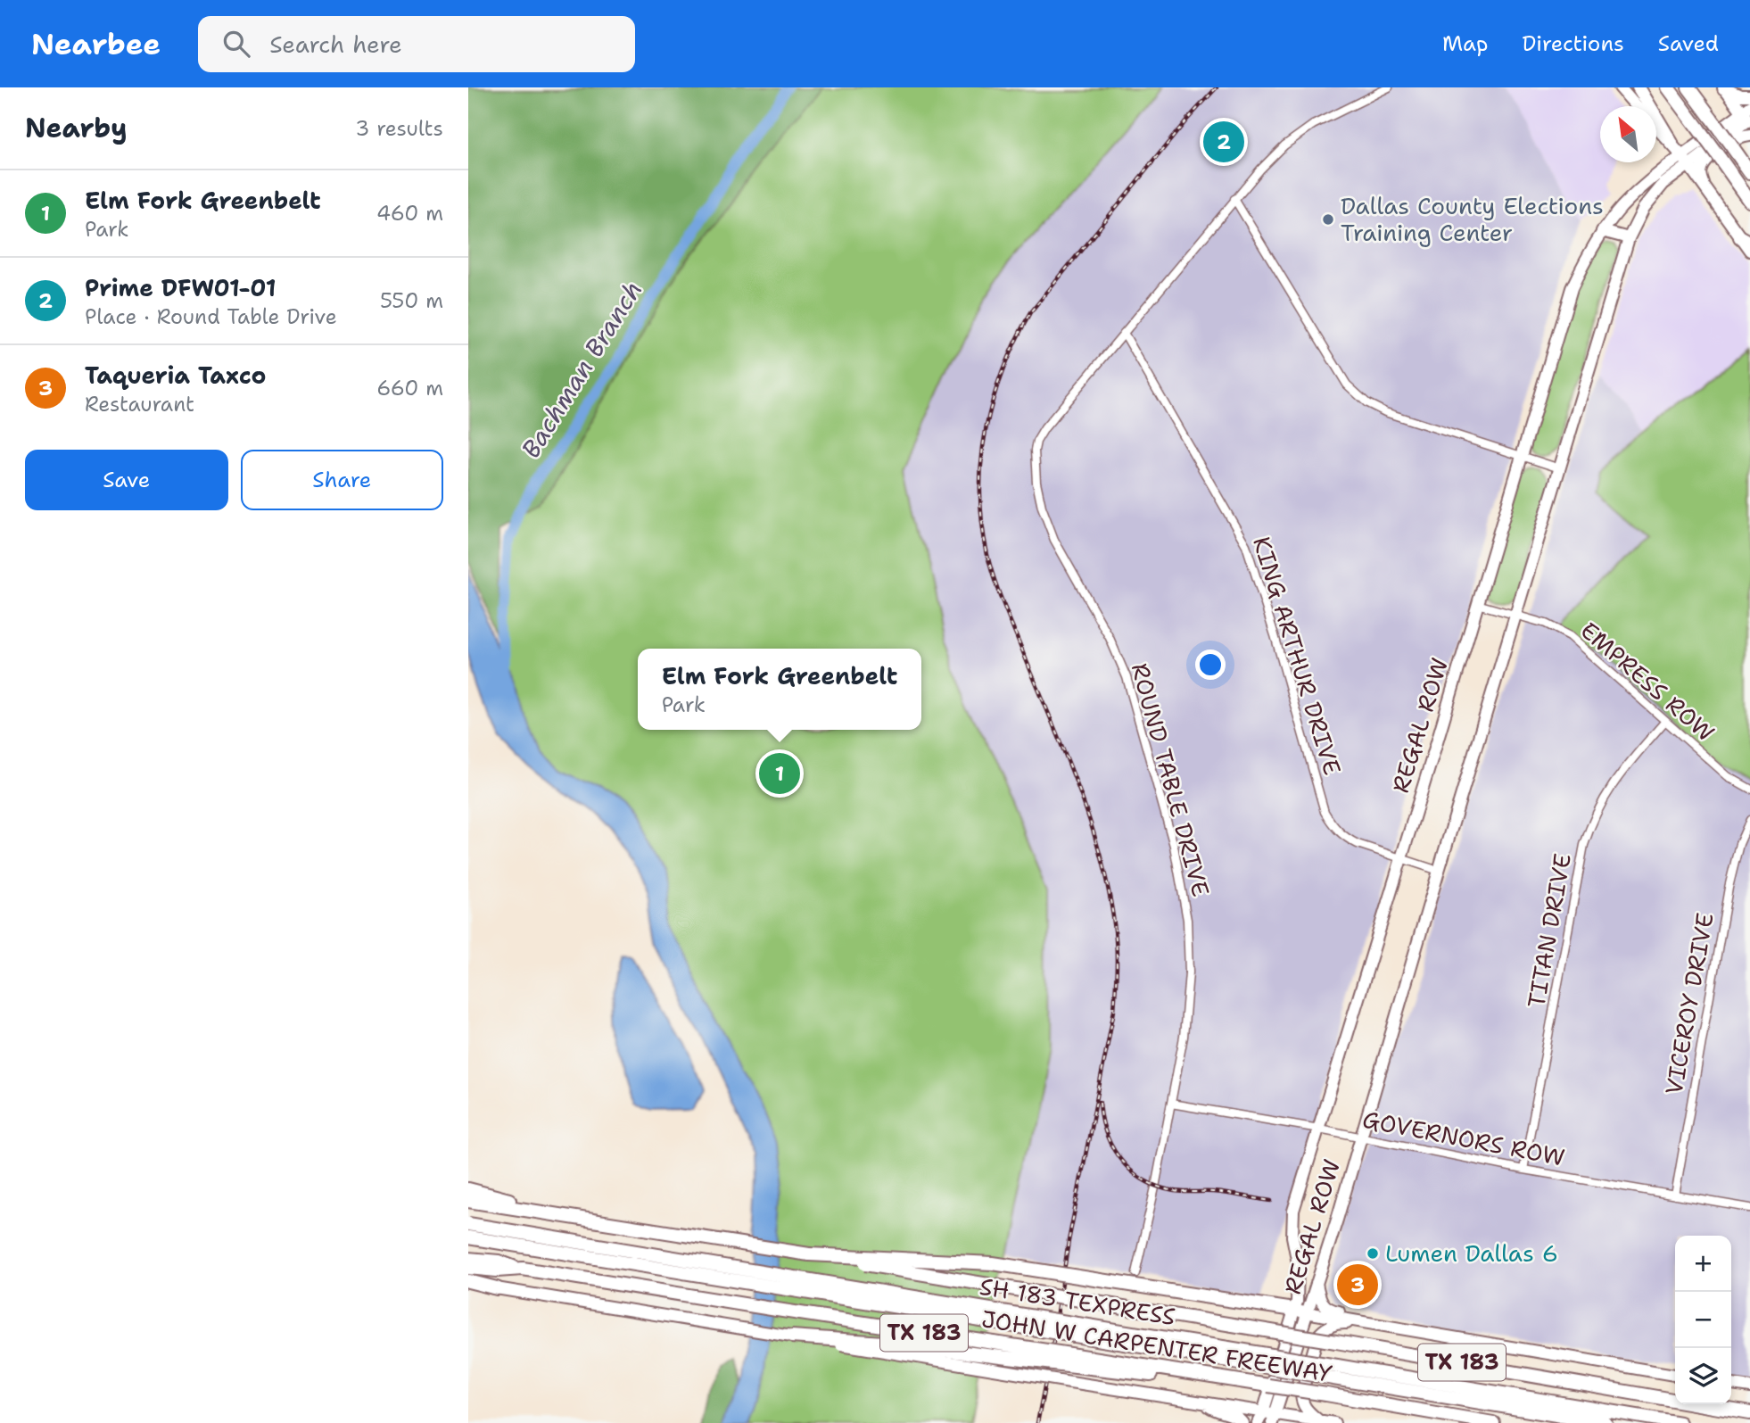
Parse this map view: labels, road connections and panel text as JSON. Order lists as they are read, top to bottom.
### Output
{
  "streets": {
    "highway": ["SH 183 TEXPRESS", "TX 183", "JOHN W CARPENTER FREEWAY"],
    "main road": ["REGAL ROW"],
    "street": [
      "KING ARTHUR DRIVE",
      "EMPRESS ROW",
      "ROUND TABLE DRIVE",
      "TITAN DRIVE",
      "VICEROY DRIVE",
      "GOVERNORS ROW"
    ]
  },
  "crossings": [
    ["KING ARTHUR DRIVE", "REGAL ROW"],
    ["KING ARTHUR DRIVE", "ROUND TABLE DRIVE"],
    ["EMPRESS ROW", "REGAL ROW"],
    ["EMPRESS ROW", "TITAN DRIVE"],
    ["REGAL ROW", "GOVERNORS ROW"],
    ["REGAL ROW", "JOHN W CARPENTER FREEWAY"],
    ["ROUND TABLE DRIVE", "GOVERNORS ROW"],
    ["TITAN DRIVE", "GOVERNORS ROW"],
    ["VICEROY DRIVE", "GOVERNORS ROW"],
    ["TX 183", "JOHN W CARPENTER FREEWAY"]
  ],
  "water": ["Bachman Branch"],
  "places": ["Dallas County Elections Training Center", "Lumen Dallas 6"],
  "north": "top left",
  "page": {
    "header": "Nearbee",
    "search": "Search here",
    "nav": ["Map", "Directions", "Saved"],
    "heading": ["Nearby", "3 results"],
    "pins": ["2", "1", "3"],
    "list": [
      {
        "mark": "1",
        "name": "Elm Fork Greenbelt",
        "note": "Park",
        "value": "460 m"
      },
      {
        "mark": "2",
        "name": "Prime DFW01-01",
        "note": "Place · Round Table Drive",
        "value": "550 m"
      },
      {
        "mark": "3",
        "name": "Taqueria Taxco",
        "note": "Restaurant",
        "value": "660 m"
      }
    ],
    "buttons": ["Save", "Share"],
    "popup": ["Elm Fork Greenbelt", "Park"],
    "map_buttons": ["+", "−"]
  }
}
